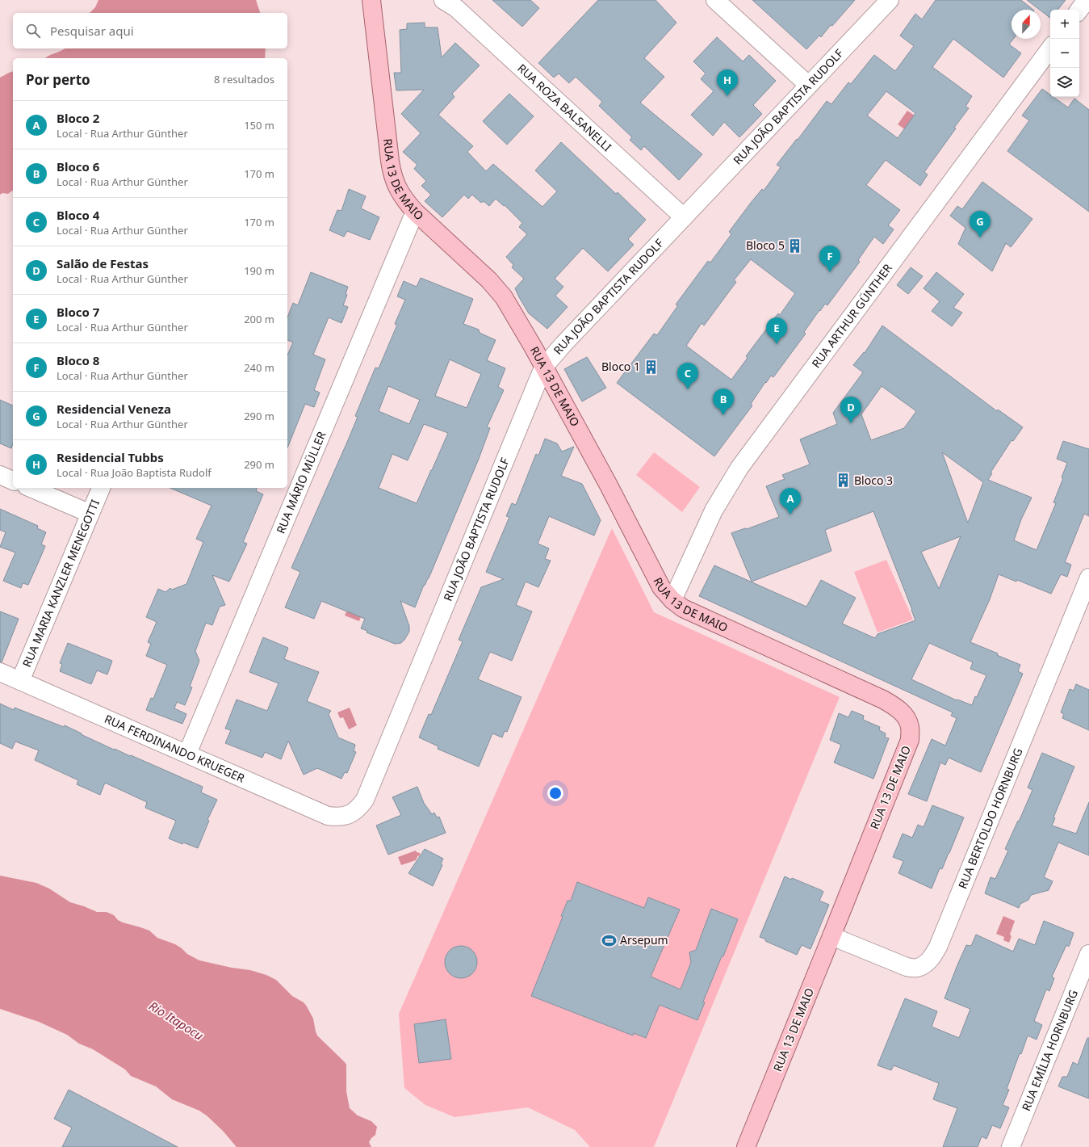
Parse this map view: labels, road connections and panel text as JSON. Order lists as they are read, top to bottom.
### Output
{
  "streets": {
    "main road": ["RUA 13 DE MAIO"],
    "street": [
      "RUA JOÃO BAPTISTA RUDOLF",
      "RUA ROZA BALSANELLI",
      "RUA ARTHUR GÜNTHER",
      "RUA MÁRIO MÜLLER",
      "RUA MARIA KANZLER MENEGOTTI",
      "RUA FERDINANDO KRUEGER",
      "RUA BERTOLDO HORNBURG",
      "RUA EMÍLIA HORNBURG"
    ]
  },
  "crossings": [
    ["RUA JOÃO BAPTISTA RUDOLF", "RUA ROZA BALSANELLI"],
    ["RUA JOÃO BAPTISTA RUDOLF", "RUA 13 DE MAIO"],
    ["RUA JOÃO BAPTISTA RUDOLF", "RUA FERDINANDO KRUEGER"],
    ["RUA 13 DE MAIO", "RUA ARTHUR GÜNTHER"],
    ["RUA 13 DE MAIO", "RUA MÁRIO MÜLLER"],
    ["RUA 13 DE MAIO", "RUA BERTOLDO HORNBURG"],
    ["RUA MÁRIO MÜLLER", "RUA FERDINANDO KRUEGER"],
    ["RUA MARIA KANZLER MENEGOTTI", "RUA FERDINANDO KRUEGER"]
  ],
  "water": ["Rio Itapocu"],
  "places": {
    "building": ["Bloco 5", "Bloco 1", "Bloco 3"],
    "sports": ["Arsepum"]
  },
  "north": "top",
  "page": {
    "map_buttons": ["+", "−"],
    "search": "Pesquisar aqui",
    "heading": ["Por perto", "8 resultados"],
    "pins": [
      "H",
      "G",
      "F",
      "E",
      "C",
      "B",
      "D",
      "A"
    ],
    "list": [
      {
        "mark": "A",
        "name": "Bloco 2",
        "note": "Local · Rua Arthur Günther",
        "value": "150 m"
      },
      {
        "mark": "B",
        "name": "Bloco 6",
        "note": "Local · Rua Arthur Günther",
        "value": "170 m"
      },
      {
        "mark": "C",
        "name": "Bloco 4",
        "note": "Local · Rua Arthur Günther",
        "value": "170 m"
      },
      {
        "mark": "D",
        "name": "Salão de Festas",
        "note": "Local · Rua Arthur Günther",
        "value": "190 m"
      },
      {
        "mark": "E",
        "name": "Bloco 7",
        "note": "Local · Rua Arthur Günther",
        "value": "200 m"
      },
      {
        "mark": "F",
        "name": "Bloco 8",
        "note": "Local · Rua Arthur Günther",
        "value": "240 m"
      },
      {
        "mark": "G",
        "name": "Residencial Veneza",
        "note": "Local · Rua Arthur Günther",
        "value": "290 m"
      },
      {
        "mark": "H",
        "name": "Residencial Tubbs",
        "note": "Local · Rua João Baptista Rudolf",
        "value": "290 m"
      }
    ]
  }
}
